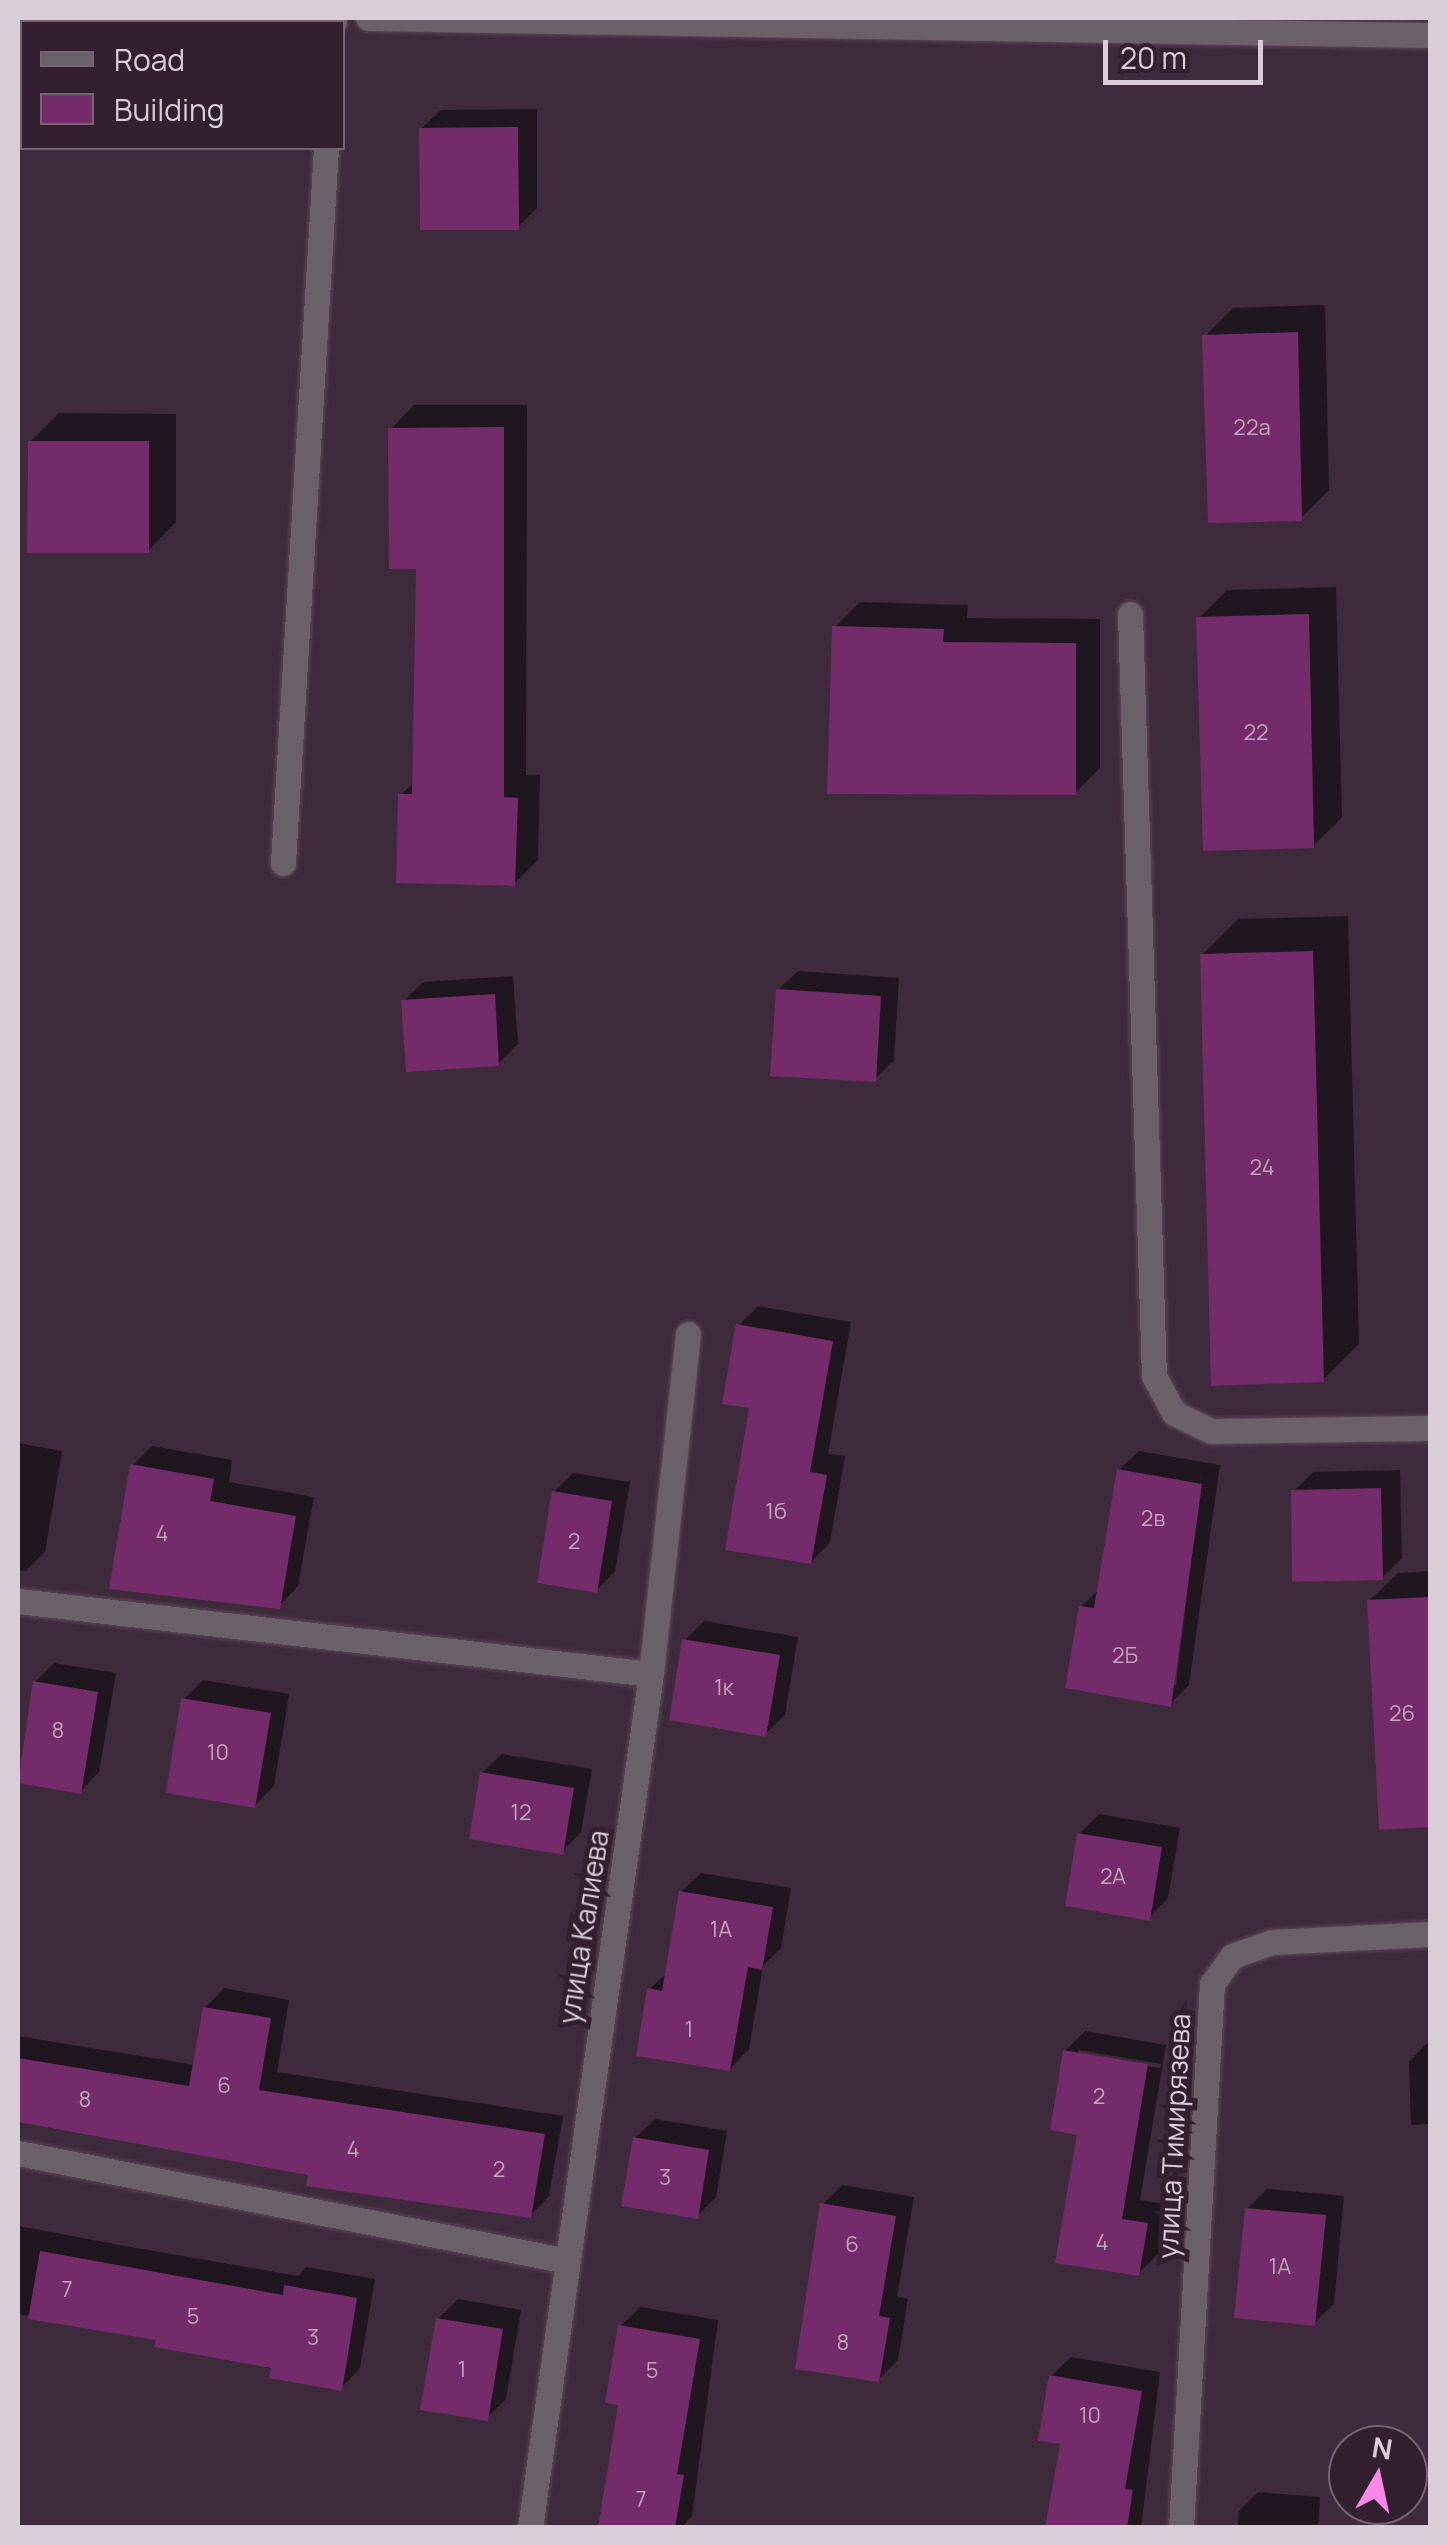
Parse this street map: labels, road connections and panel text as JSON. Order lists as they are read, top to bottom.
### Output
{
  "streets": {
    "street": ["улица Калиева", "улица Тимирязева"]
  },
  "house_numbers": [
    "22а",
    "22",
    "24",
    "1б",
    "2в",
    "4",
    "2",
    "2Б",
    "1к",
    "26",
    "8",
    "10",
    "12",
    "2А",
    "1А",
    "1",
    "6",
    "2",
    "8",
    "4",
    "2",
    "3",
    "4",
    "6",
    "1А",
    "7",
    "5",
    "3",
    "8",
    "1",
    "5",
    "10",
    "7"
  ],
  "legend": ["Road", "Building"],
  "scale_bar": "20 m",
  "north": "top"
}
